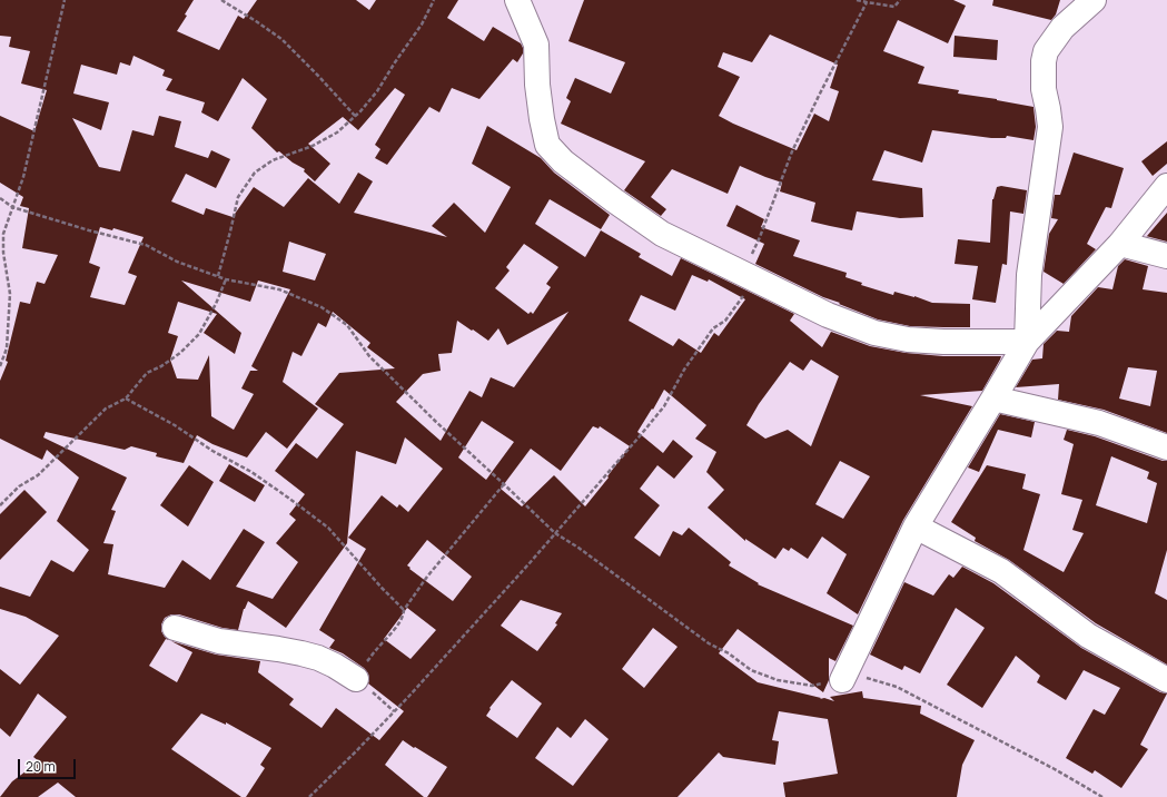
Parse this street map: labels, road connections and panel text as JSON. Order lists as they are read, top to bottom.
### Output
{
  "scale_bar": "20 m"
}
